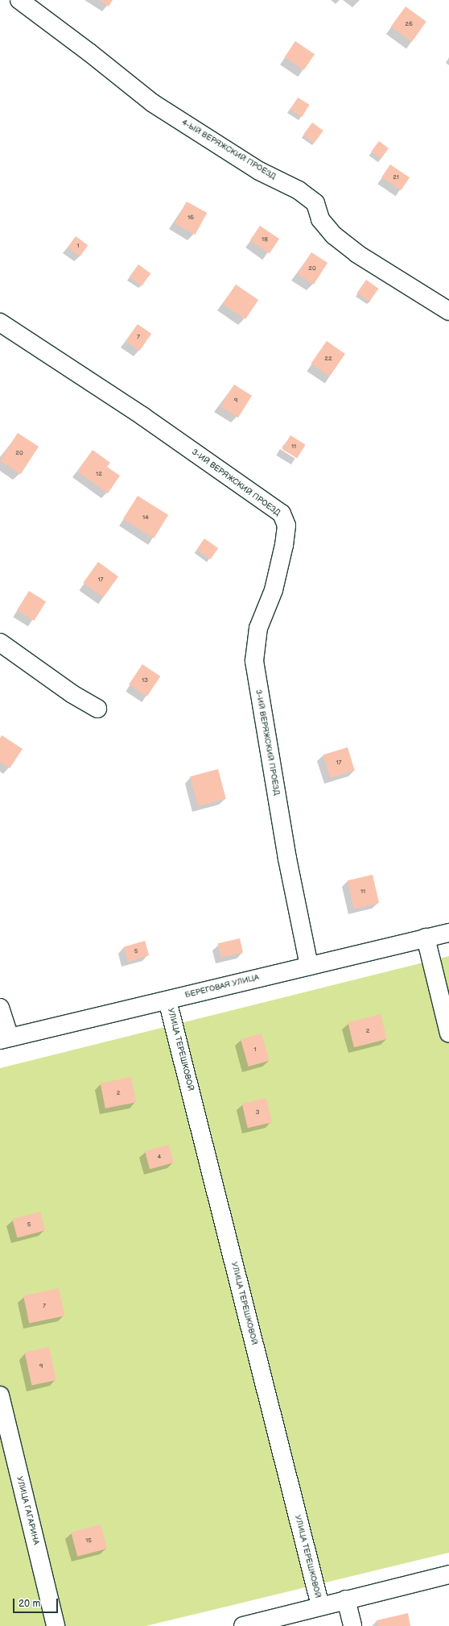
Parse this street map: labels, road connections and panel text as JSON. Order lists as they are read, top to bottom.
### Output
{
  "streets": {
    "street": [
      "4-ЫЙ ВЕРЯЖСКИЙ ПРОЕЗД",
      "3-ИЙ ВЕРЯЖСКИЙ ПРОЕЗД",
      "БЕРЕГОВАЯ УЛИЦА",
      "УЛИЦА ТЕРЕШКОВОЙ",
      "УЛИЦА ГАГАРИНА"
    ]
  },
  "crossings": [
    ["3-ИЙ ВЕРЯЖСКИЙ ПРОЕЗД", "БЕРЕГОВАЯ УЛИЦА"],
    ["БЕРЕГОВАЯ УЛИЦА", "УЛИЦА ТЕРЕШКОВОЙ"]
  ],
  "house_numbers": [
    "26",
    "21",
    "16",
    "18",
    "1",
    "20",
    "7",
    "22",
    "9",
    "11",
    "20",
    "12",
    "14",
    "17",
    "13",
    "17",
    "11",
    "5",
    "2",
    "1",
    "2",
    "3",
    "4",
    "5",
    "7",
    "9",
    "15"
  ],
  "scale_bar": "20 m"
}
